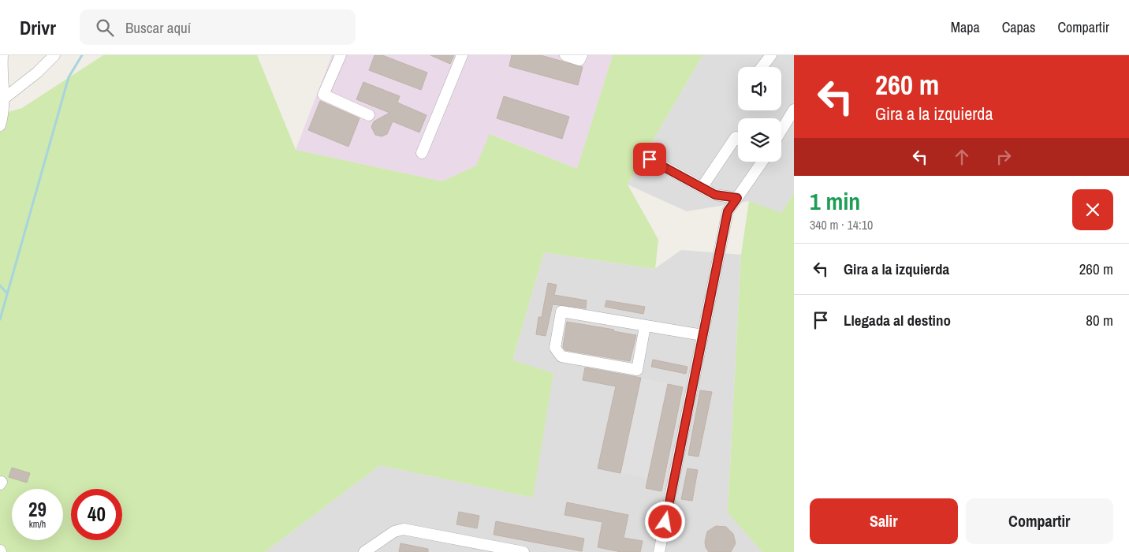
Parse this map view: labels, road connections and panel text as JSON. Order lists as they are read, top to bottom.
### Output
{
  "page": {
    "header": "Drivr",
    "search": "Buscar aquí",
    "nav": ["Mapa", "Capas", "Compartir"],
    "turn": ["260 m", "Gira a la izquierda"],
    "heading": ["1 min", "340 m · 14:10"],
    "list": [
      {
        "name": "Gira a la izquierda",
        "value": "260 m"
      },
      {
        "name": "Llegada al destino",
        "value": "80 m"
      }
    ],
    "speed": "29 km/h",
    "limit": "40",
    "buttons": ["Salir", "Compartir"]
  }
}
